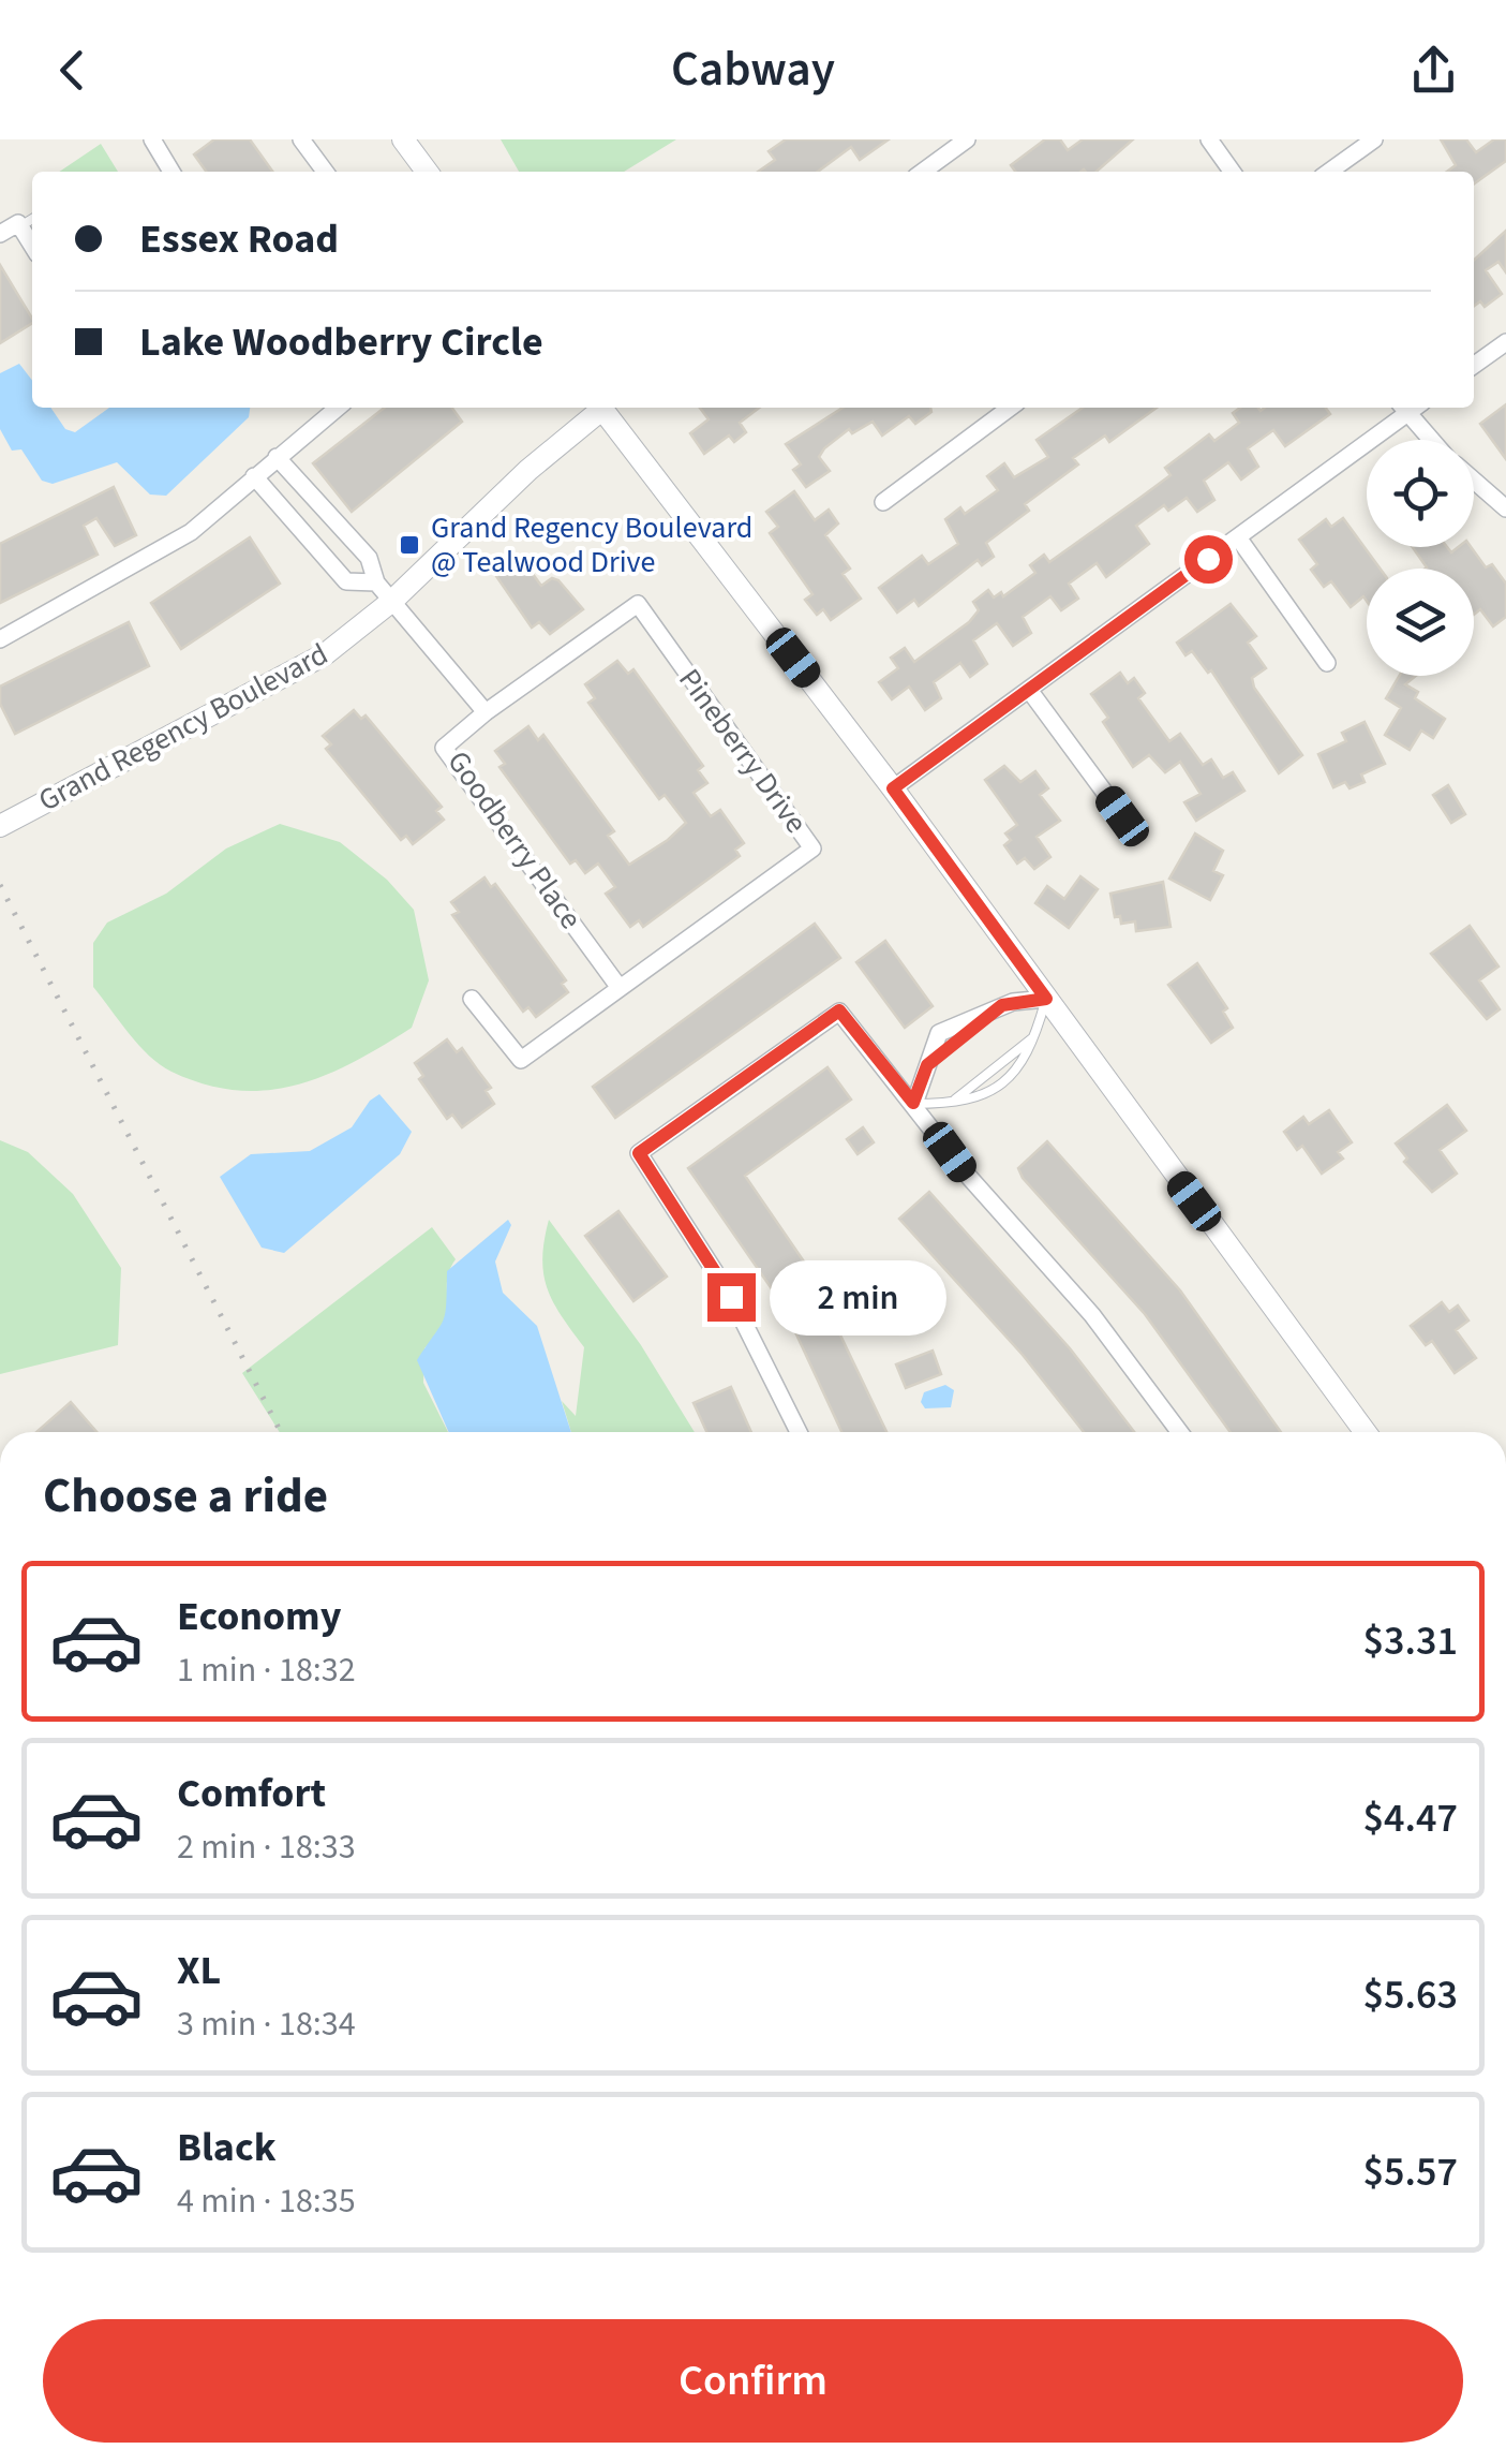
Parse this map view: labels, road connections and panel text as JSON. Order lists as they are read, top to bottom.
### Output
{
  "streets": {
    "street": ["Grand Regency Boulevard", "Pineberry Drive", "Goodberry Place"]
  },
  "crossings": [
    ["Grand Regency Boulevard", "Goodberry Place"],
    ["Pineberry Drive", "Goodberry Place"]
  ],
  "places": {
    "transit": ["Grand Regency Boulevard @ Tealwood Drive"]
  },
  "page": {
    "header": "Cabway",
    "banner": ["Essex Road", "Lake Woodberry Circle"],
    "bubble": "2 min",
    "heading": "Choose a ride",
    "list": [
      {
        "name": "Economy",
        "note": "1 min · 18:32",
        "value": "$3.31"
      },
      {
        "name": "Comfort",
        "note": "2 min · 18:33",
        "value": "$4.47"
      },
      {
        "name": "XL",
        "note": "3 min · 18:34",
        "value": "$5.63"
      },
      {
        "name": "Black",
        "note": "4 min · 18:35",
        "value": "$5.57"
      }
    ],
    "buttons": "Confirm"
  }
}
